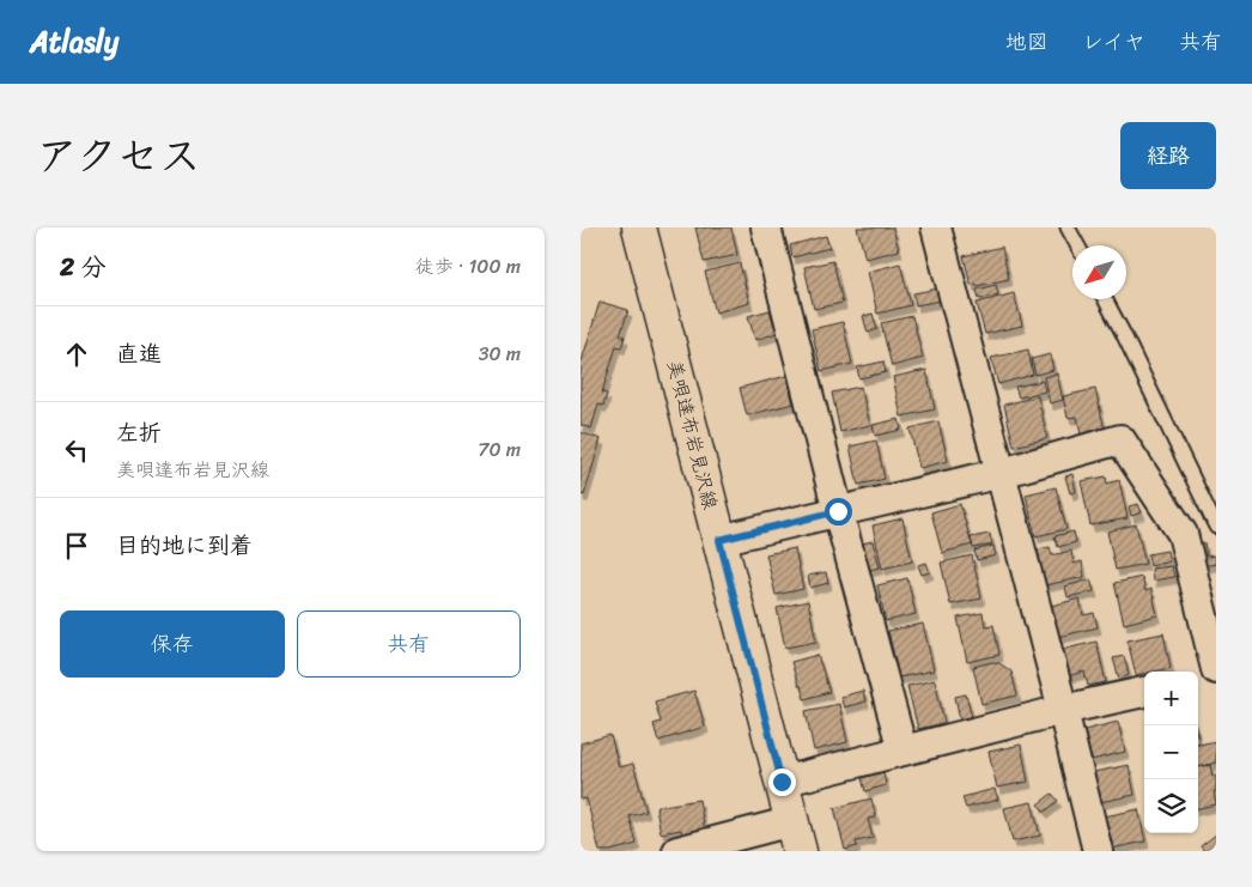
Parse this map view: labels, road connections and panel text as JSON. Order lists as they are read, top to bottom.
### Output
{
  "streets": {
    "main road": ["美唄達布岩見沢線"]
  },
  "north": "bottom left",
  "page": {
    "header": "Atlasly",
    "nav": ["地図", "レイヤ", "共有"],
    "title": "アクセス",
    "buttons": [
      "経路",
      ["保存", "共有"]
    ],
    "heading": ["2 分", "徒歩 · 100 m"],
    "list": [
      ["直進", "30 m"],
      ["左折", "美唄達布岩見沢線", "70 m"],
      "目的地に到着"
    ],
    "map_buttons": ["+", "−"]
  }
}
